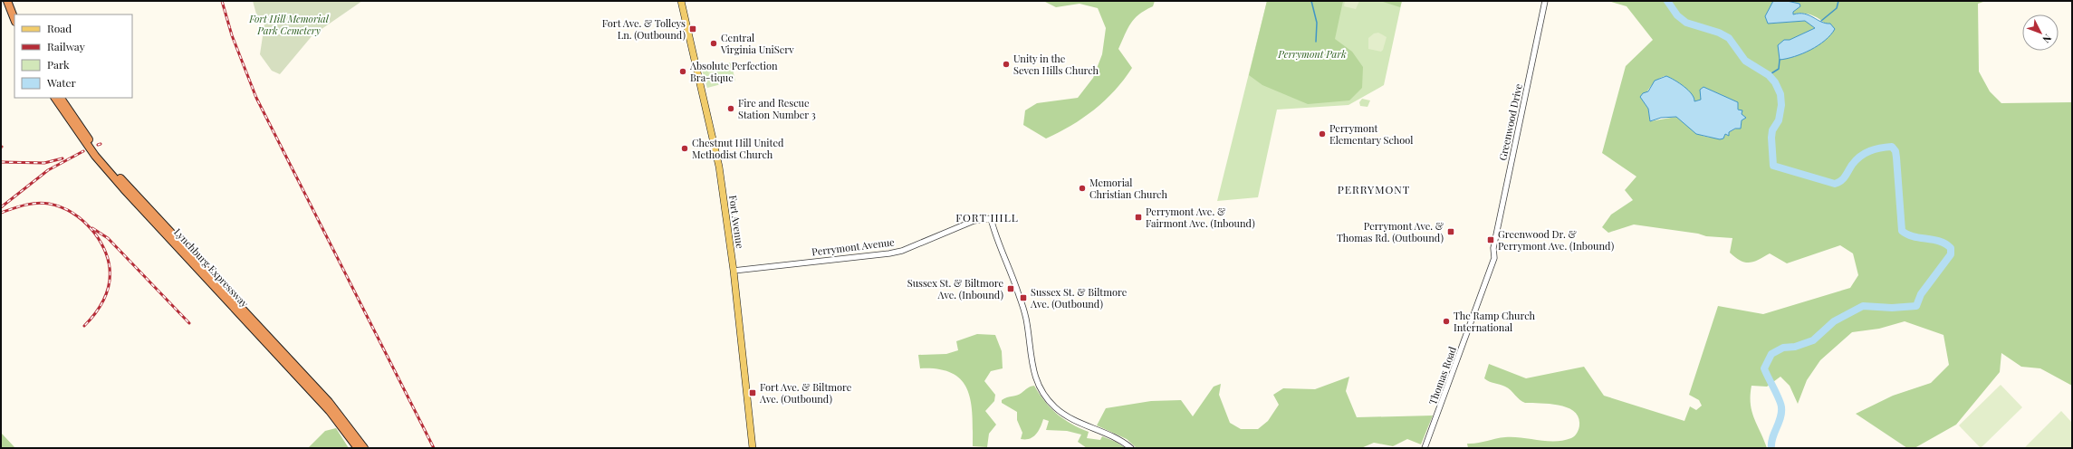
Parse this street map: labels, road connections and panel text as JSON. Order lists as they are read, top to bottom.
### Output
{
  "streets": {
    "highway": ["Lynchburg Expressway"],
    "main road": ["Fort Avenue"],
    "street": ["Greenwood Drive", "Perrymont Avenue", "Thomas Road"]
  },
  "crossings": [
    ["Greenwood Drive", "Thomas Road"],
    ["Fort Avenue", "Perrymont Avenue"]
  ],
  "districts": ["PERRYMONT", "FORT HILL"],
  "parks": ["Fort Hill Memorial Park Cemetery", "Perrymont Park"],
  "places": {
    "transit": [
      "Fort Ave. & Tolleys Ln. (Outbound)",
      "Perrymont Ave. & Fairmont Ave. (Inbound)",
      "Perrymont Ave. & Thomas Rd. (Outbound)",
      "Greenwood Dr. & Perrymont Ave. (Inbound)",
      "Sussex St. & Biltmore Ave. (Inbound)",
      "Sussex St. & Biltmore Ave. (Outbound)",
      "Fort Ave. & Biltmore Ave. (Outbound)"
    ],
    "other": [
      "Central Virginia UniServ",
      "Unity in the Seven Hills Church",
      "Absolute Perfection Bra-tique",
      "Fire and Rescue Station Number 3",
      "Perrymont Elementary School",
      "Chestnut Hill United Methodist Church",
      "Memorial Christian Church",
      "The Ramp Church International"
    ]
  },
  "legend": [
    "Road",
    "Railway",
    "Park",
    "Water"
  ],
  "north": "bottom right"
}
